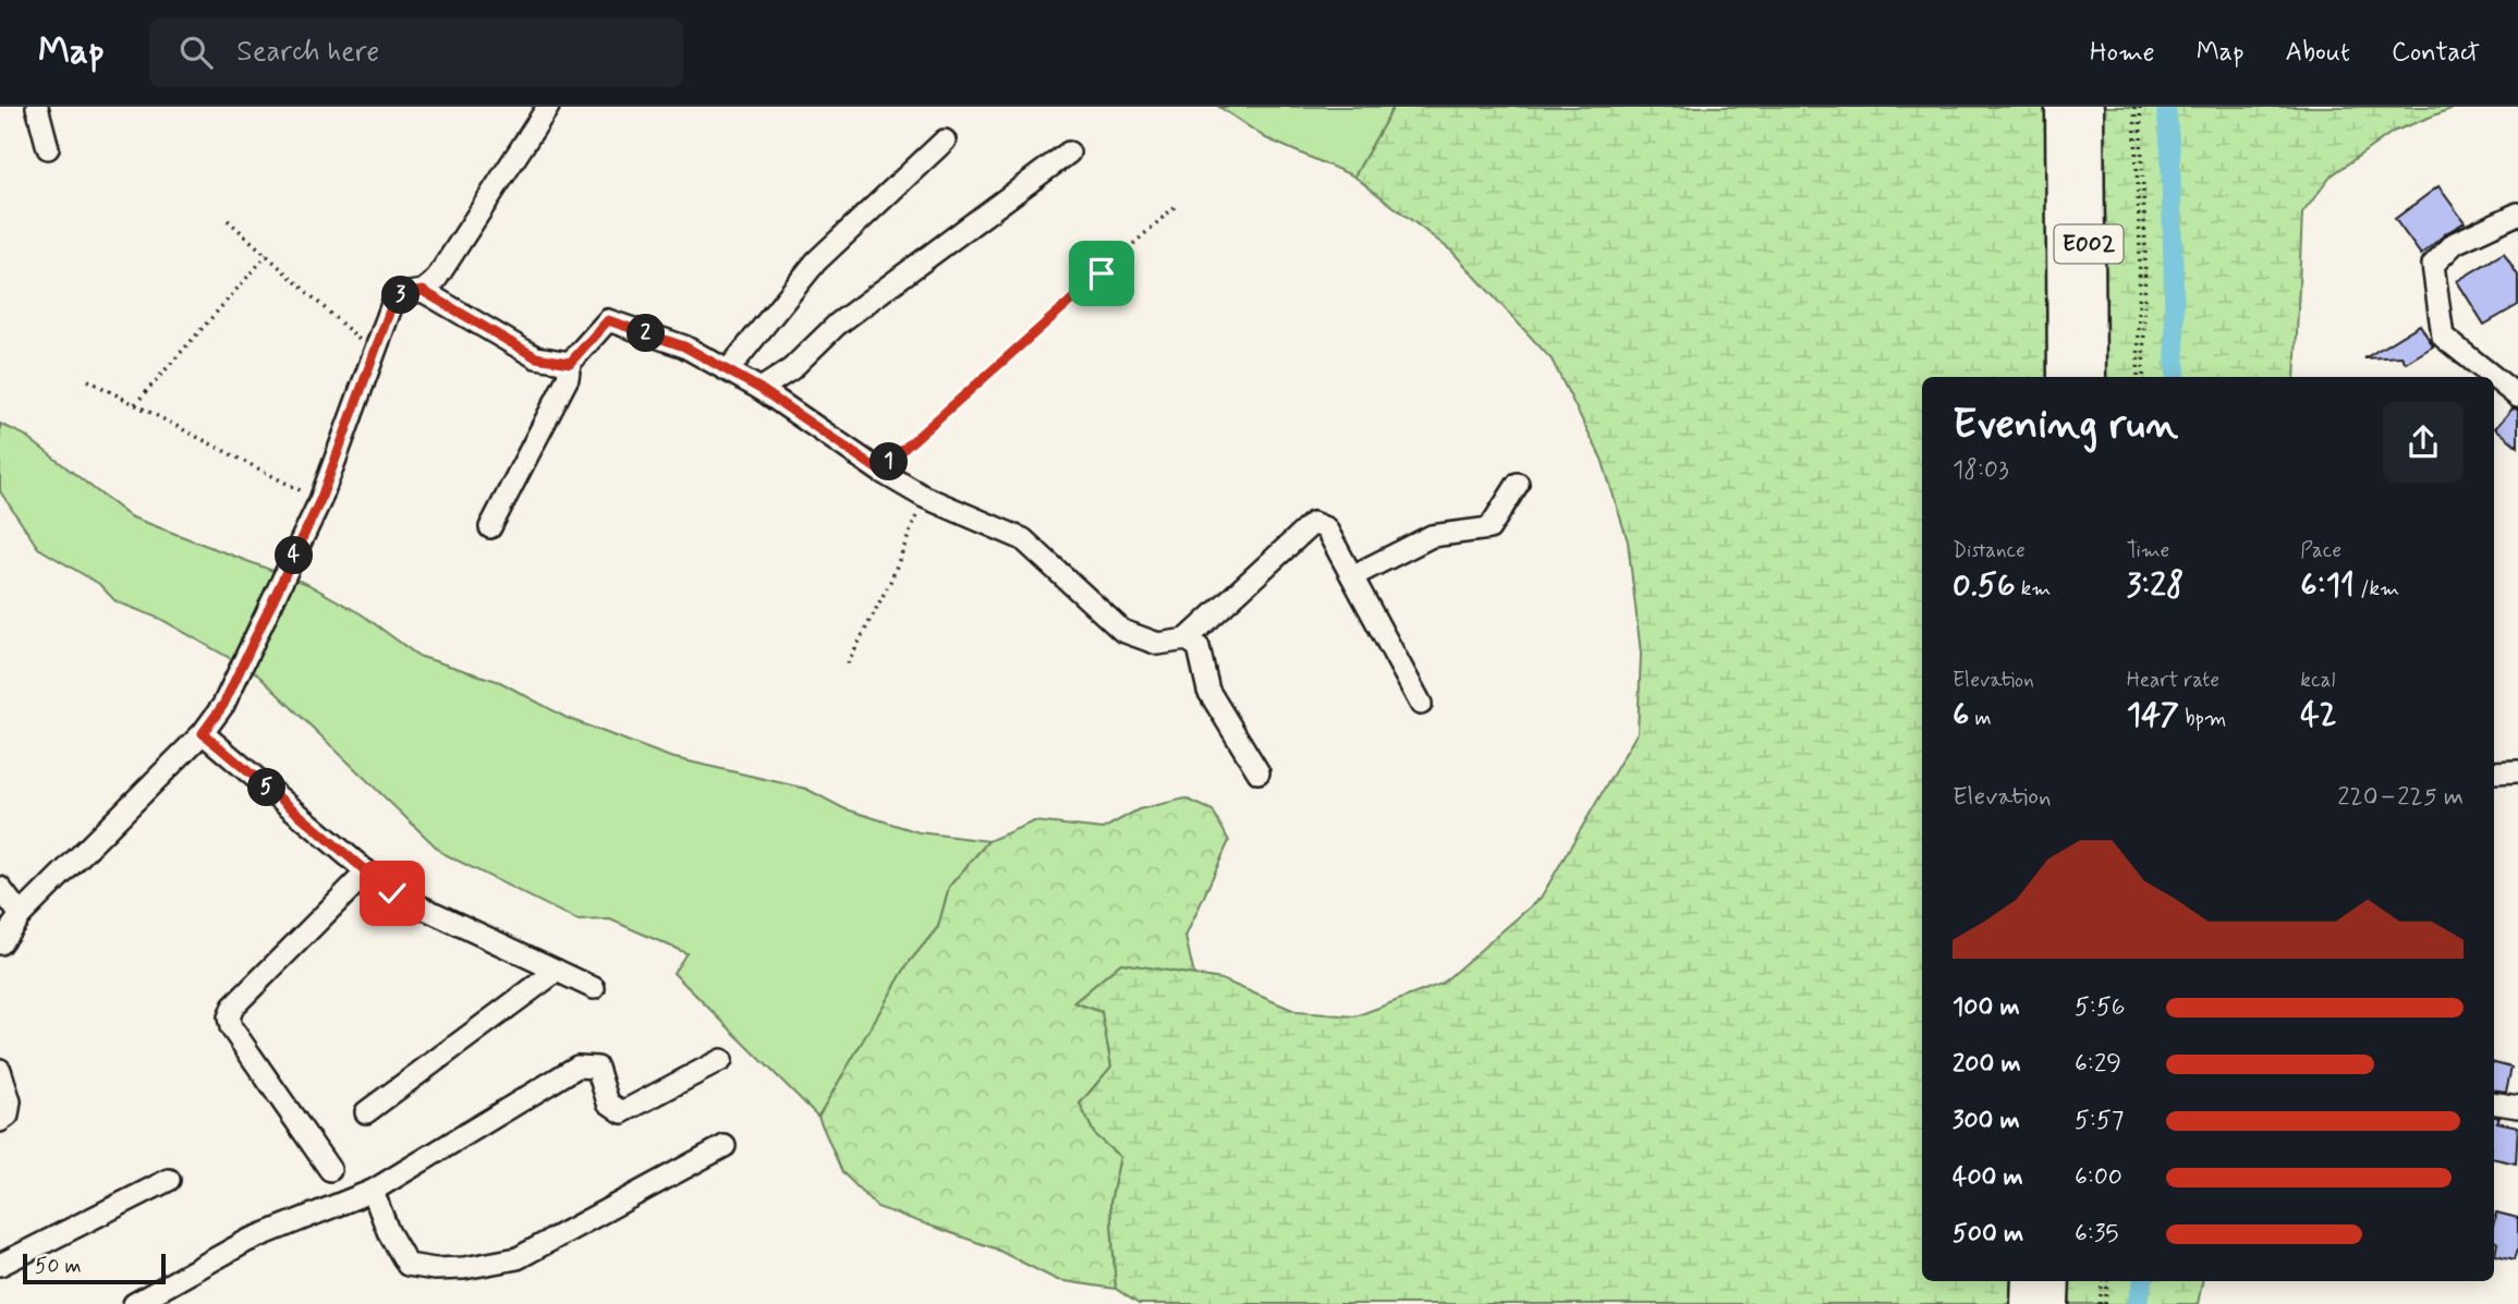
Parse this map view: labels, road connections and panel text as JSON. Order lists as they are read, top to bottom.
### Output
{
  "streets": {
    "highway": ["E002"]
  },
  "scale_bar": "50 m",
  "page": {
    "header": "Map",
    "search": "Search here",
    "nav": [
      "Home",
      "Map",
      "About",
      "Contact"
    ],
    "pins": [
      "3",
      "2",
      "1",
      "4",
      "5"
    ],
    "heading": ["Evening run", "18:03"],
    "stats": [
      ["Distance", "0.56 km"],
      ["Time", "3:28"],
      ["Pace", "6:11 /km"],
      ["Elevation", "6 m"],
      ["Heart rate", "147 bpm"],
      ["kcal", "42"]
    ],
    "chart": ["Elevation", "220–225 m"],
    "list": [
      {
        "name": "100 m",
        "note": "5:56"
      },
      {
        "name": "200 m",
        "note": "6:29"
      },
      {
        "name": "300 m",
        "note": "5:57"
      },
      {
        "name": "400 m",
        "note": "6:00"
      },
      {
        "name": "500 m",
        "note": "6:35"
      }
    ],
    "scale": "50 m"
  }
}
